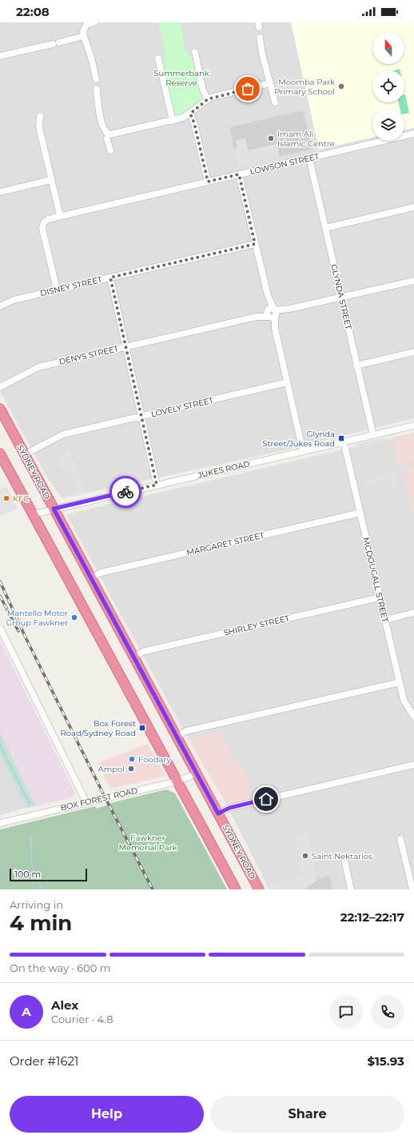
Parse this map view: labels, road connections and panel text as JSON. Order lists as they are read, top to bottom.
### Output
{
  "streets": {
    "highway": ["SYDNEY ROAD"],
    "street": [
      "LOWSON STREET",
      "DISNEY STREET",
      "GLYNDA STREET",
      "DENYS STREET",
      "LOVELY STREET",
      "JUKES ROAD",
      "MARGARET STREET",
      "MCDOUGALL STREET",
      "SHIRLEY STREET",
      "BOX FOREST ROAD"
    ]
  },
  "crossings": [
    ["LOWSON STREET", "DISNEY STREET"],
    ["LOWSON STREET", "GLYNDA STREET"],
    ["GLYNDA STREET", "DENYS STREET"],
    ["GLYNDA STREET", "JUKES ROAD"],
    ["LOVELY STREET", "SYDNEY ROAD"],
    ["JUKES ROAD", "SYDNEY ROAD"],
    ["JUKES ROAD", "MCDOUGALL STREET"],
    ["SYDNEY ROAD", "MARGARET STREET"],
    ["SYDNEY ROAD", "SHIRLEY STREET"],
    ["SYDNEY ROAD", "BOX FOREST ROAD"],
    ["MARGARET STREET", "MCDOUGALL STREET"],
    ["MCDOUGALL STREET", "SHIRLEY STREET"]
  ],
  "parks": ["Summerbank Reserve", "Fawkner Memorial Park"],
  "places": {
    "other": [
      "Moomba Park Primary School",
      "Imam Ali Islamic Centre",
      "KFC",
      "Mantello Motor Group Fawkner",
      "Foodary",
      "Ampol",
      "Saint Nektarios"
    ],
    "transit": ["Glynda Street/Jukes Road", "Box Forest Road/Sydney Road"]
  },
  "scale_bar": "100 m",
  "north": "top",
  "page": {
    "status": "22:08",
    "scale": "100 m",
    "heading": ["4 min", "Arriving in", "22:12–22:17"],
    "panel": [
      "Alex",
      "Courier · 4.8",
      "Order #1621",
      "$15.93"
    ],
    "bar": "On the way · 600 m",
    "round": "A",
    "buttons": ["Help", "Share"]
  }
}
